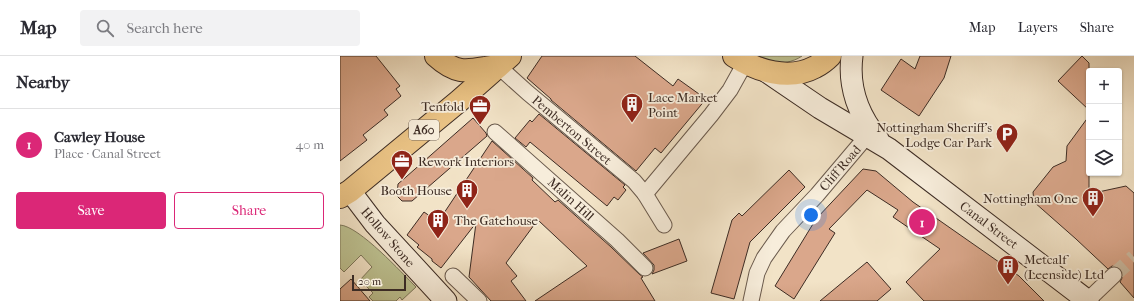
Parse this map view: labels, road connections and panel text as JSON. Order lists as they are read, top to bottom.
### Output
{
  "streets": {
    "main road": ["A60", "Hollow Stone"],
    "street": [
      "Pemberton Street",
      "Cliff Road",
      "Malin Hill",
      "Canal Street"
    ]
  },
  "crossings": [
    ["Pemberton Street", "Hollow Stone"],
    ["Cliff Road", "Canal Street"]
  ],
  "places": {
    "building": [
      "Lace Market Point",
      "Booth House",
      "Nottingham One",
      "The Gatehouse",
      "Metcalf (Leenside) Ltd"
    ],
    "office": ["Tenfold", "Rework Interiors"],
    "parking": ["Nottingham Sheriff's Lodge Car Park"]
  },
  "scale_bar": "20 m",
  "page": {
    "header": "Map",
    "search": "Search here",
    "nav": ["Map", "Layers", "Share"],
    "heading": "Nearby",
    "map_buttons": ["+", "−"],
    "list": [
      {
        "mark": "1",
        "name": "Cawley House",
        "note": "Place · Canal Street",
        "value": "40 m"
      }
    ],
    "buttons": ["Save", "Share"],
    "pins": "1",
    "scale": "20 m"
  }
}
